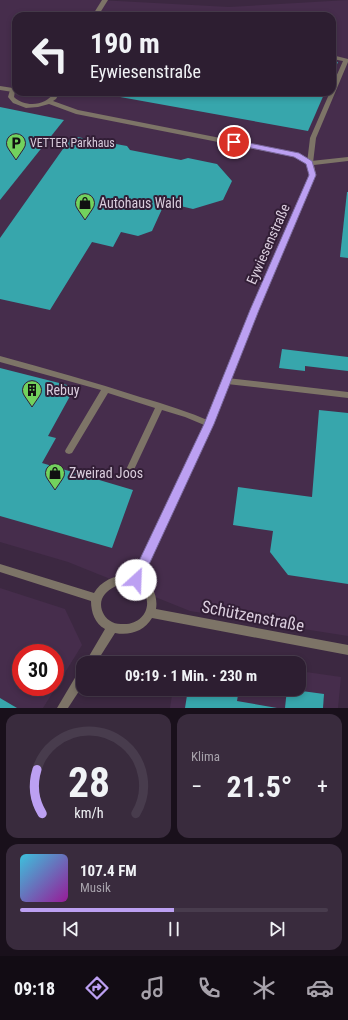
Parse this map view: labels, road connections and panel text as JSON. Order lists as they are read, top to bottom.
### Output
{
  "streets": {
    "street": ["Eywiesenstraße", "Schützenstraße"]
  },
  "crossings": [
    ["Eywiesenstraße", "Schützenstraße"]
  ],
  "places": {
    "parking": ["VETTER Parkhaus"],
    "shop": ["Autohaus Wald", "Zweirad Joos"],
    "building": ["Rebuy"]
  },
  "page": {
    "turn": ["190 m", "Eywiesenstraße"],
    "limit": "30",
    "trip": "09:19 · 1 Min. · 230 m",
    "tile": "Klima",
    "heat": ["−", "21.5°", "+"],
    "song": ["107.4 FM", "Musik"],
    "tabs": "09:18",
    "gauge": ["28", "km/h"]
  }
}
